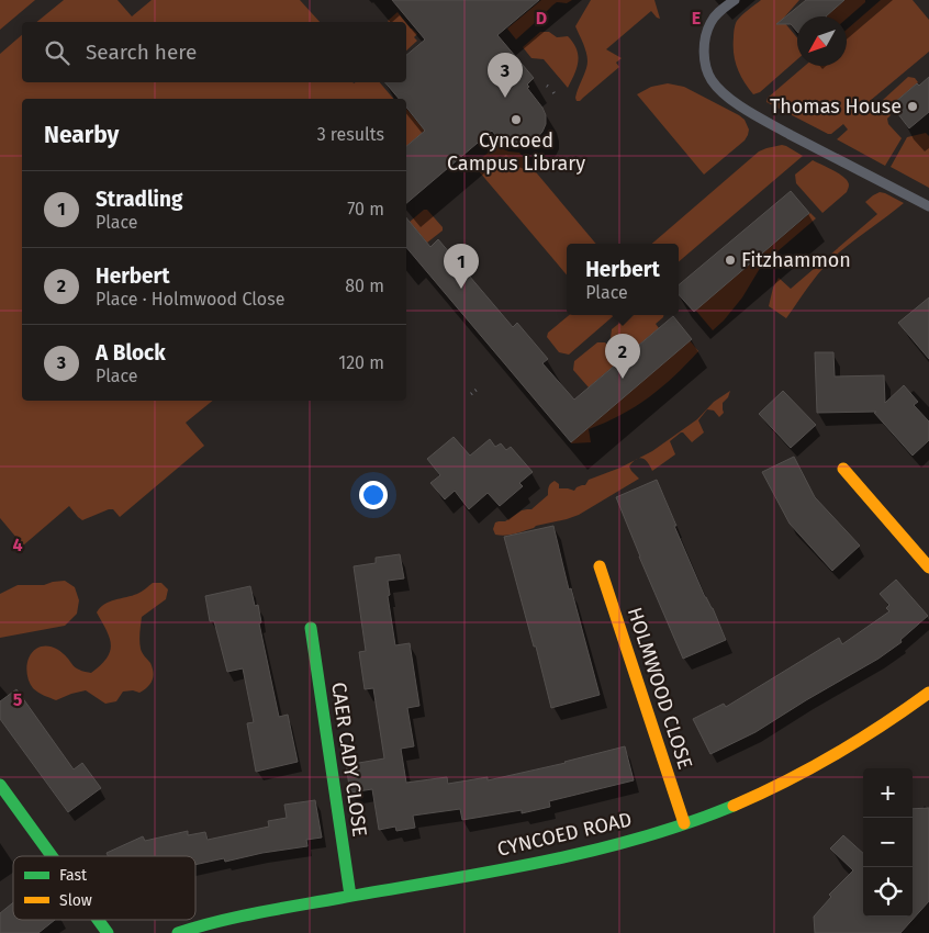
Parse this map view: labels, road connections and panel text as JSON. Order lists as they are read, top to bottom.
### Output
{
  "streets": {
    "street": ["HOLMWOOD CLOSE", "CAER CADY CLOSE", "CYNCOED ROAD"]
  },
  "crossings": [
    ["HOLMWOOD CLOSE", "CYNCOED ROAD"],
    ["CAER CADY CLOSE", "CYNCOED ROAD"]
  ],
  "places": ["Thomas House", "Cyncoed Campus Library", "Fitzhammon"],
  "legend": ["Fast", "Slow"],
  "north": "bottom left",
  "page": {
    "search": "Search here",
    "pins": ["3", "1", "2"],
    "heading": ["Nearby", "3 results"],
    "list": [
      {
        "mark": "1",
        "name": "Stradling",
        "note": "Place",
        "value": "70 m"
      },
      {
        "mark": "2",
        "name": "Herbert",
        "note": "Place · Holmwood Close",
        "value": "80 m"
      },
      {
        "mark": "3",
        "name": "A Block",
        "note": "Place",
        "value": "120 m"
      }
    ],
    "popup": ["Herbert", "Place"],
    "map_buttons": ["+", "−"]
  },
  "grid": {
    "columns": ["D", "E"],
    "rows": ["4", "5"]
  }
}
